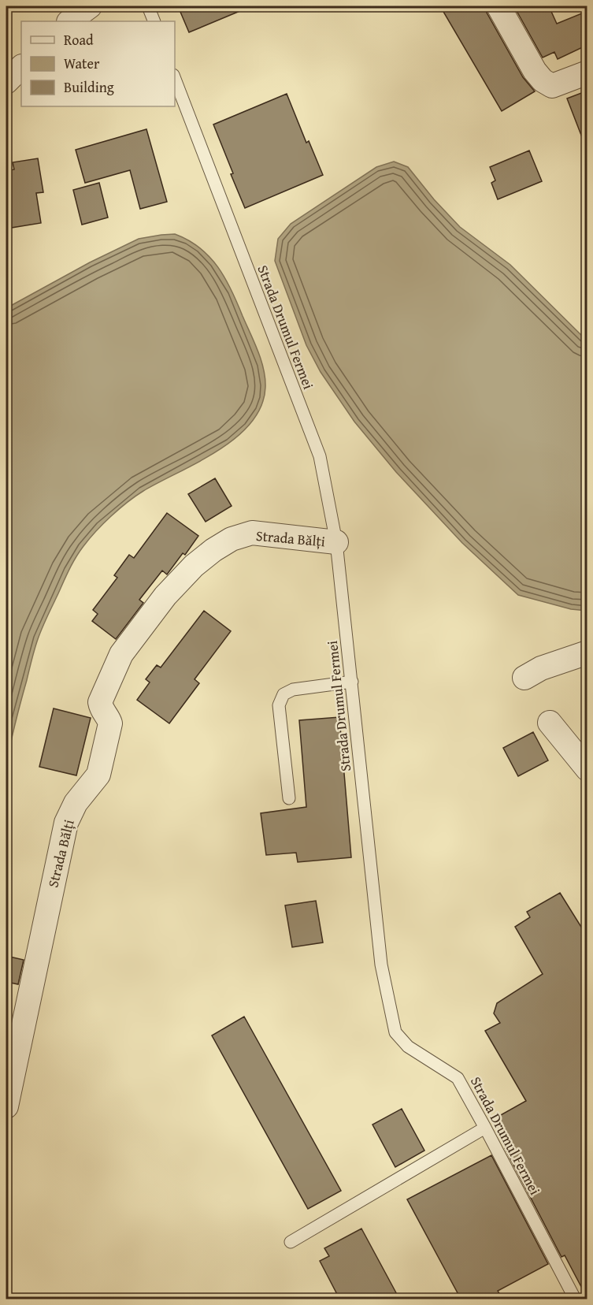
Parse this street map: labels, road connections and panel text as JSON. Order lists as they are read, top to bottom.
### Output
{
  "streets": {
    "street": ["Strada Bălți"],
    "lane": ["Strada Drumul Fermei"]
  },
  "crossings": [
    ["Strada Drumul Fermei", "Strada Bălți"]
  ],
  "legend": ["Road", "Water", "Building"]
}
